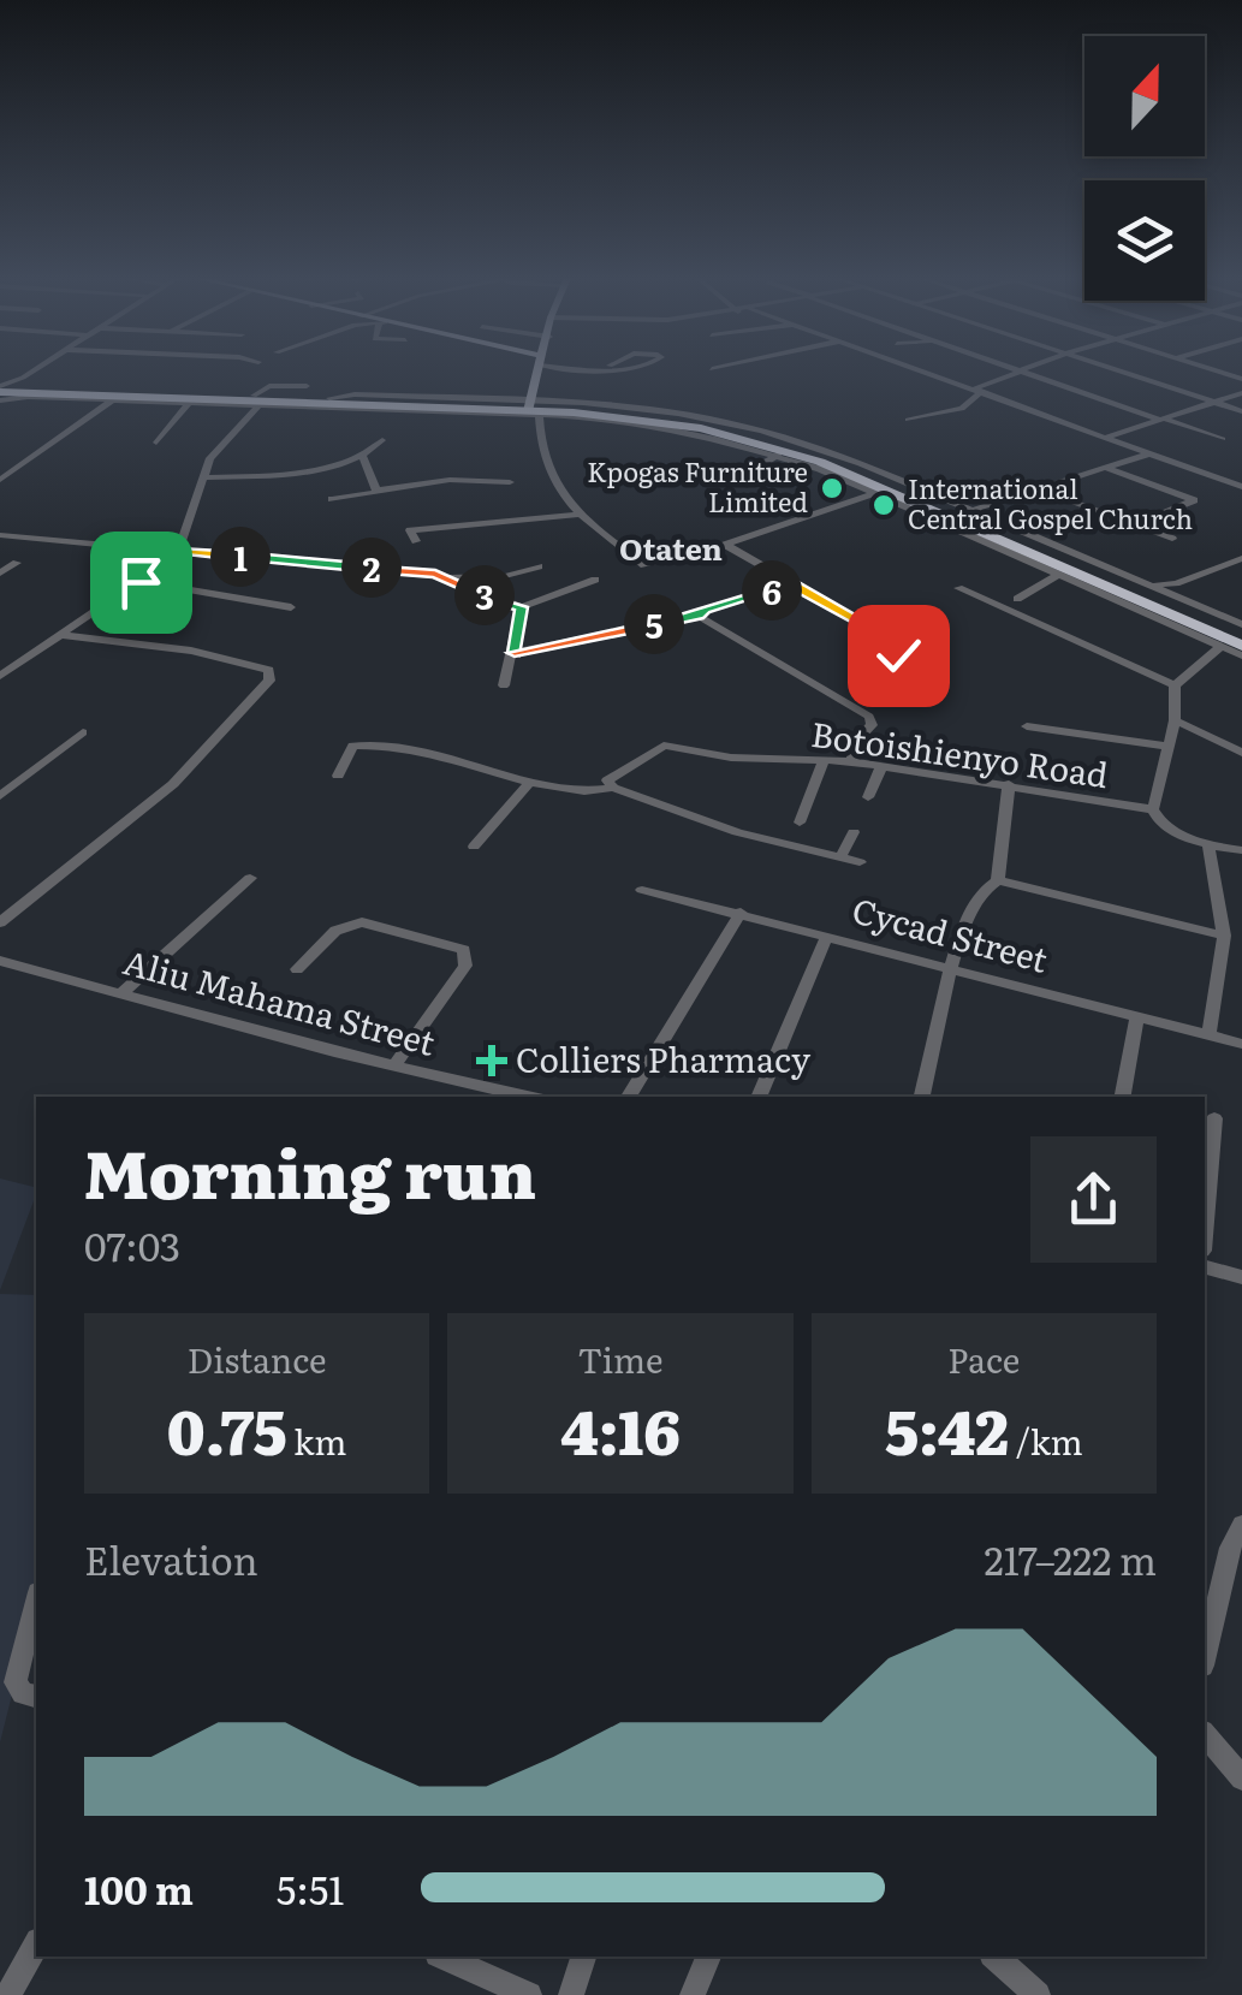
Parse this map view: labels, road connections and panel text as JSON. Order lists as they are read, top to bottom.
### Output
{
  "streets": {
    "street": ["Botoishienyo Road", "Cycad Street", "Aliu Mahama Street"]
  },
  "districts": ["Otaten"],
  "places": {
    "other": ["Kpogas Furniture Limited", "International Central Gospel Church"],
    "health": ["Colliers Pharmacy"]
  },
  "north": "top",
  "page": {
    "pins": [
      "1",
      "2",
      "6",
      "3",
      "5"
    ],
    "heading": ["Morning run", "07:03"],
    "stats": [
      ["Distance", "0.75 km"],
      ["Time", "4:16"],
      ["Pace", "5:42 /km"]
    ],
    "chart": ["Elevation", "217–222 m"],
    "list": [
      {
        "name": "100 m",
        "note": "5:51"
      }
    ]
  }
}
